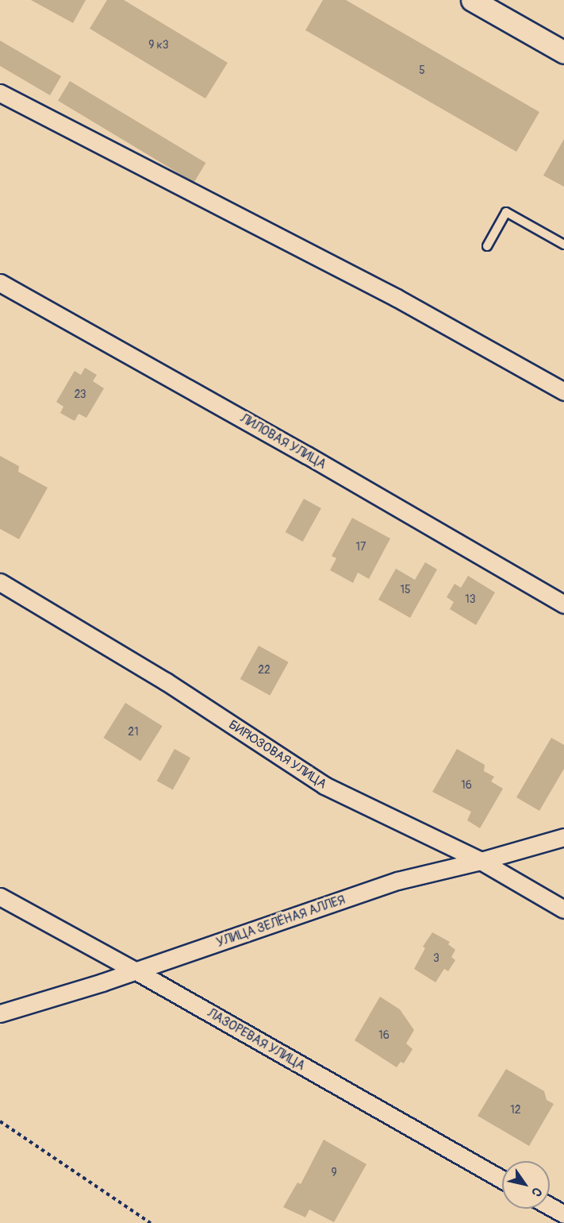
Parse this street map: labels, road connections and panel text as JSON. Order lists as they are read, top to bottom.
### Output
{
  "streets": {
    "street": [
      "ЛИЛОВАЯ УЛИЦА",
      "БИРЮЗОВАЯ УЛИЦА",
      "УЛИЦА ЗЕЛЁНАЯ АЛЛЕЯ",
      "ЛАЗОРЕВАЯ УЛИЦА"
    ]
  },
  "crossings": [
    ["БИРЮЗОВАЯ УЛИЦА", "УЛИЦА ЗЕЛЁНАЯ АЛЛЕЯ"],
    ["УЛИЦА ЗЕЛЁНАЯ АЛЛЕЯ", "ЛАЗОРЕВАЯ УЛИЦА"]
  ],
  "house_numbers": [
    "9 к3",
    "5",
    "23",
    "17",
    "15",
    "13",
    "22",
    "21",
    "16",
    "3",
    "16",
    "12",
    "9"
  ],
  "north": "bottom right"
}
